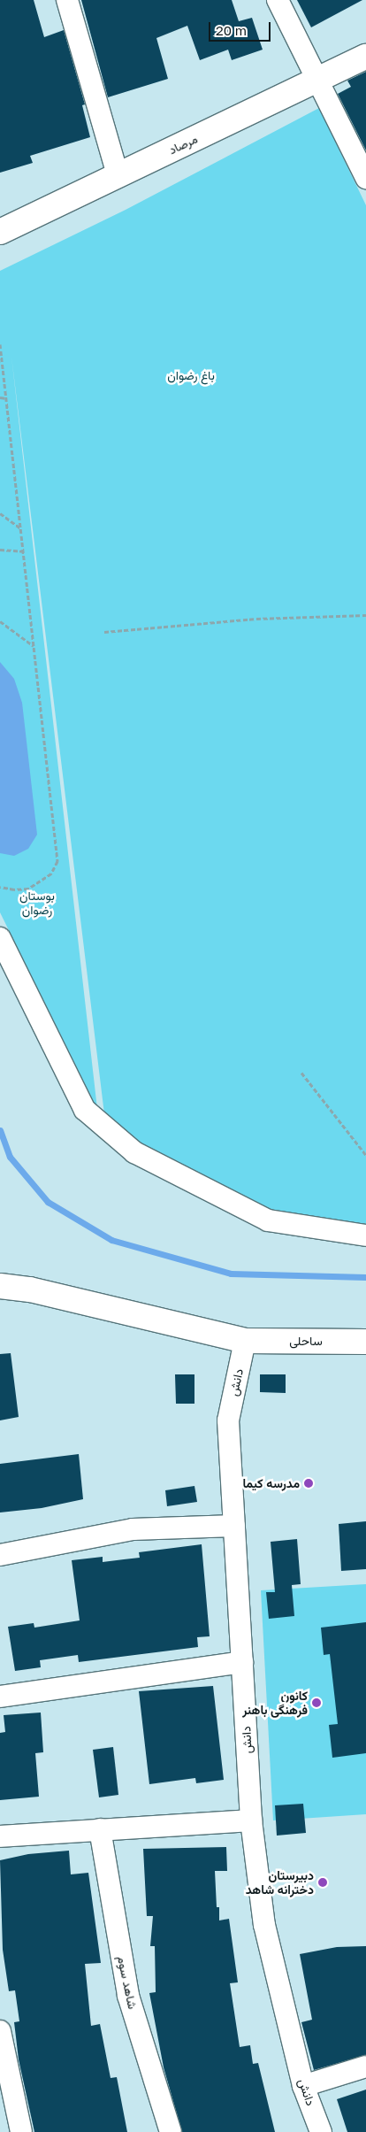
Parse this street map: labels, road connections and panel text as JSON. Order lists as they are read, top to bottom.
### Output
{
  "streets": {
    "street": [
      "مرصاد",
      "ساحلی",
      "دانش",
      "شاهد سوم"
    ]
  },
  "crossings": [
    ["ساحلی", "دانش"]
  ],
  "parks": ["باغ رضوان", "بوستان رضوان"],
  "places": ["مدرسه کیما", "کانون فرهنگی باهنر", "دبیرستان دخترانه شاهد"],
  "scale_bar": "20 m"
}
